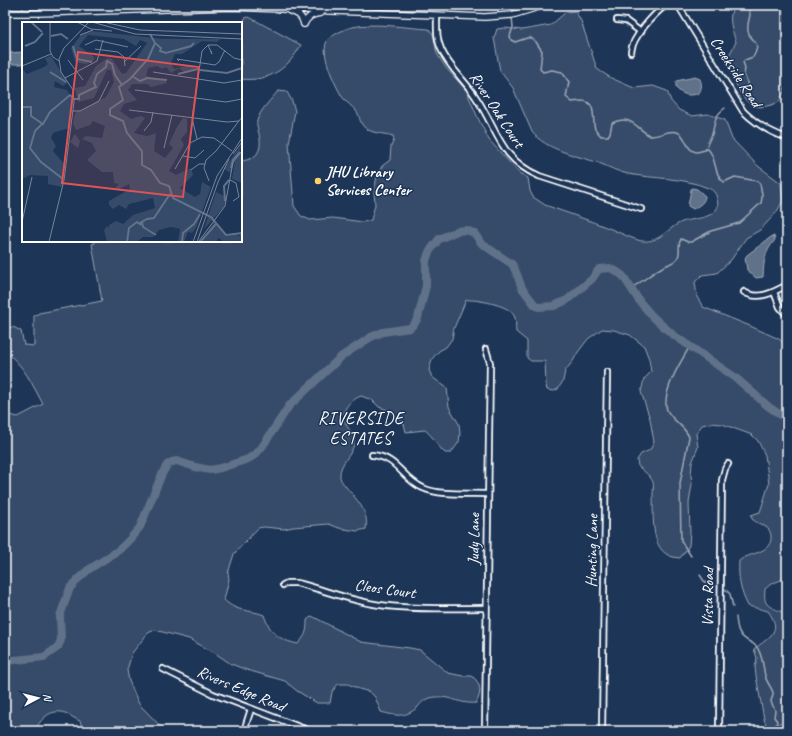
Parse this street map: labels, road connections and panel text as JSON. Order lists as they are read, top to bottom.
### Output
{
  "streets": {
    "street": [
      "Creekside Road",
      "River Oak Court",
      "Judy Lane",
      "Hunting Lane",
      "Cleos Court",
      "Vista Road",
      "Rivers Edge Road"
    ]
  },
  "crossings": [
    ["Judy Lane", "Cleos Court"]
  ],
  "districts": ["RIVERSIDE ESTATES"],
  "places": ["JHU Library Services Center"],
  "north": "right"
}
